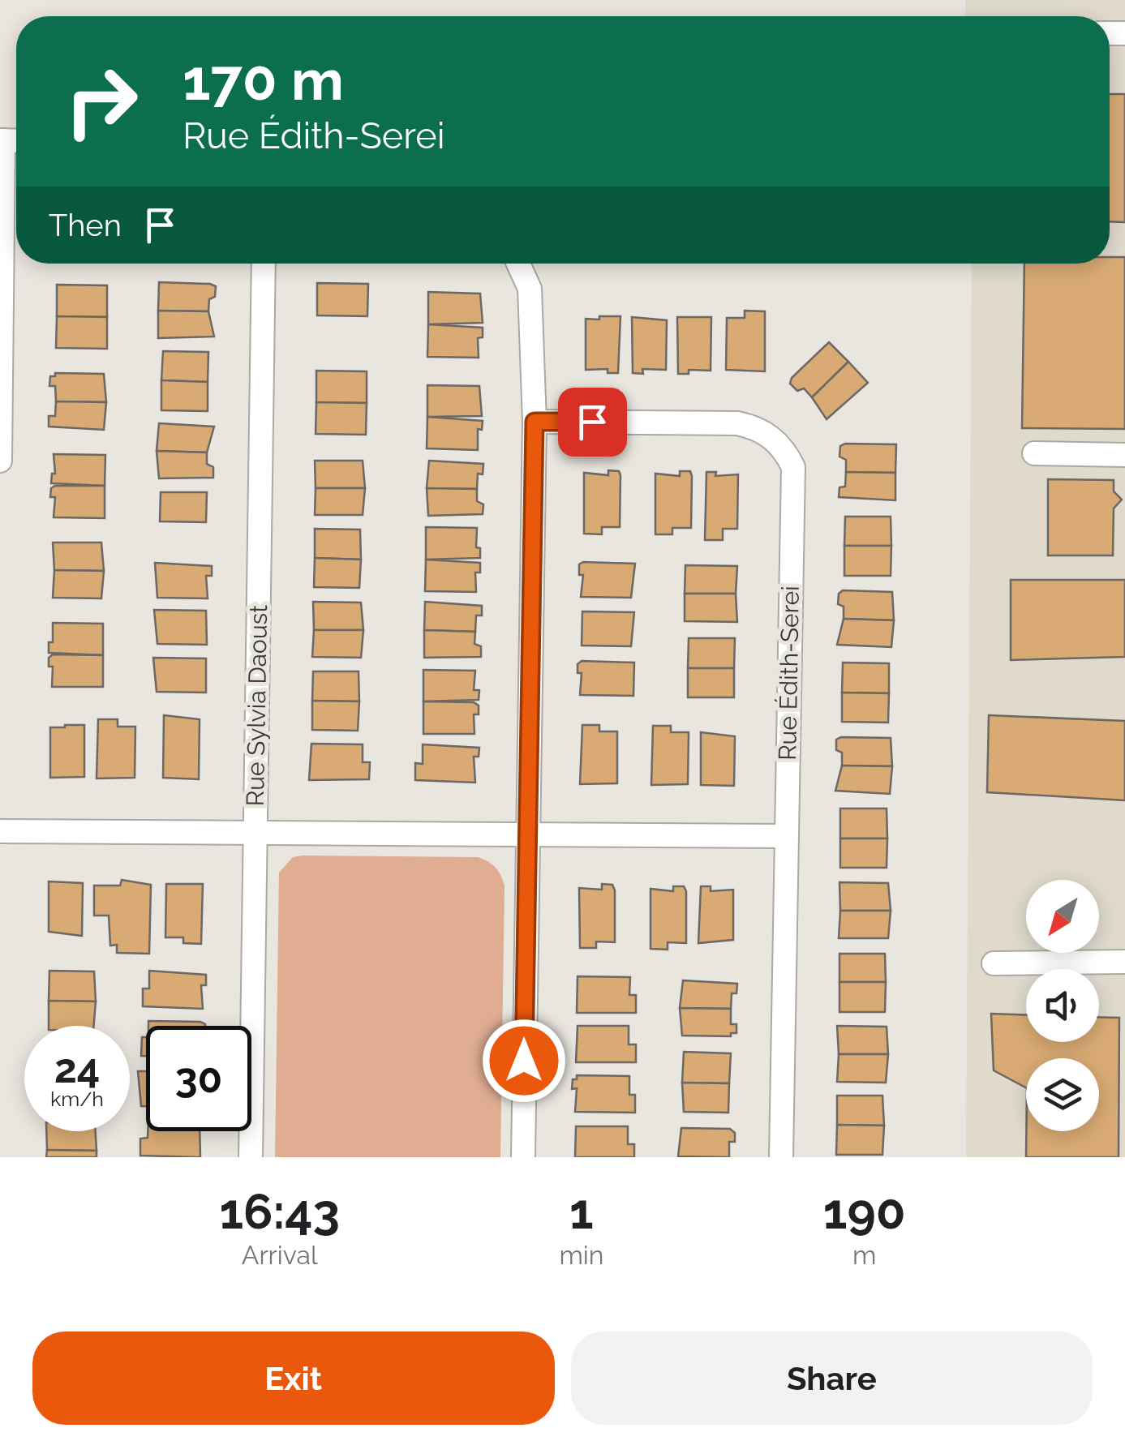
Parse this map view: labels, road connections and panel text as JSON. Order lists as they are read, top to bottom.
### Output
{
  "streets": {
    "street": ["Rue Édith-Serei", "Rue Sylvia Daoust"]
  },
  "north": "bottom left",
  "page": {
    "turn": ["170 m", "Rue Édith-Serei"],
    "then": "Then",
    "speed": "24 km/h",
    "limit": "30",
    "eta": [
      "16:43",
      "Arrival",
      "1",
      "min",
      "190",
      "m"
    ],
    "buttons": ["Exit", "Share"]
  }
}
